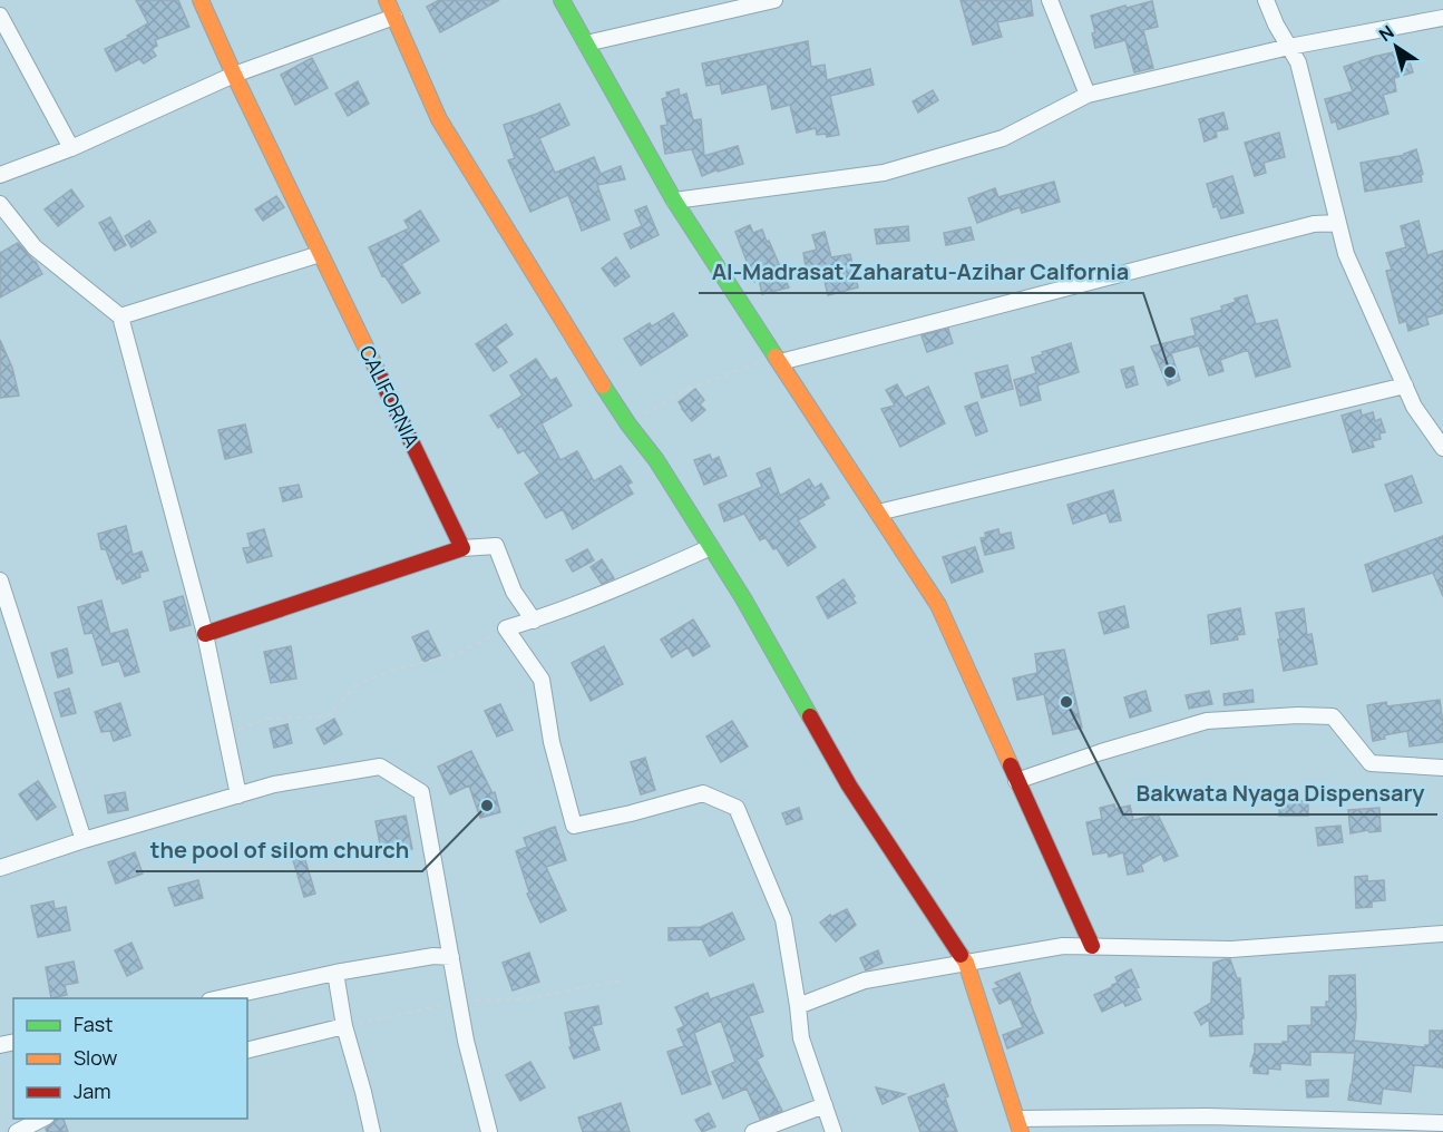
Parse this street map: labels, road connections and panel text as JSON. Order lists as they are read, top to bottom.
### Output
{
  "streets": {
    "street": ["CALIFORNIA"]
  },
  "places": ["Al-Madrasat Zaharatu-Azihar Calfornia", "Bakwata Nyaga Dispensary", "the pool of silom church"],
  "legend": ["Fast", "Slow", "Jam"],
  "north": "top left"
}
